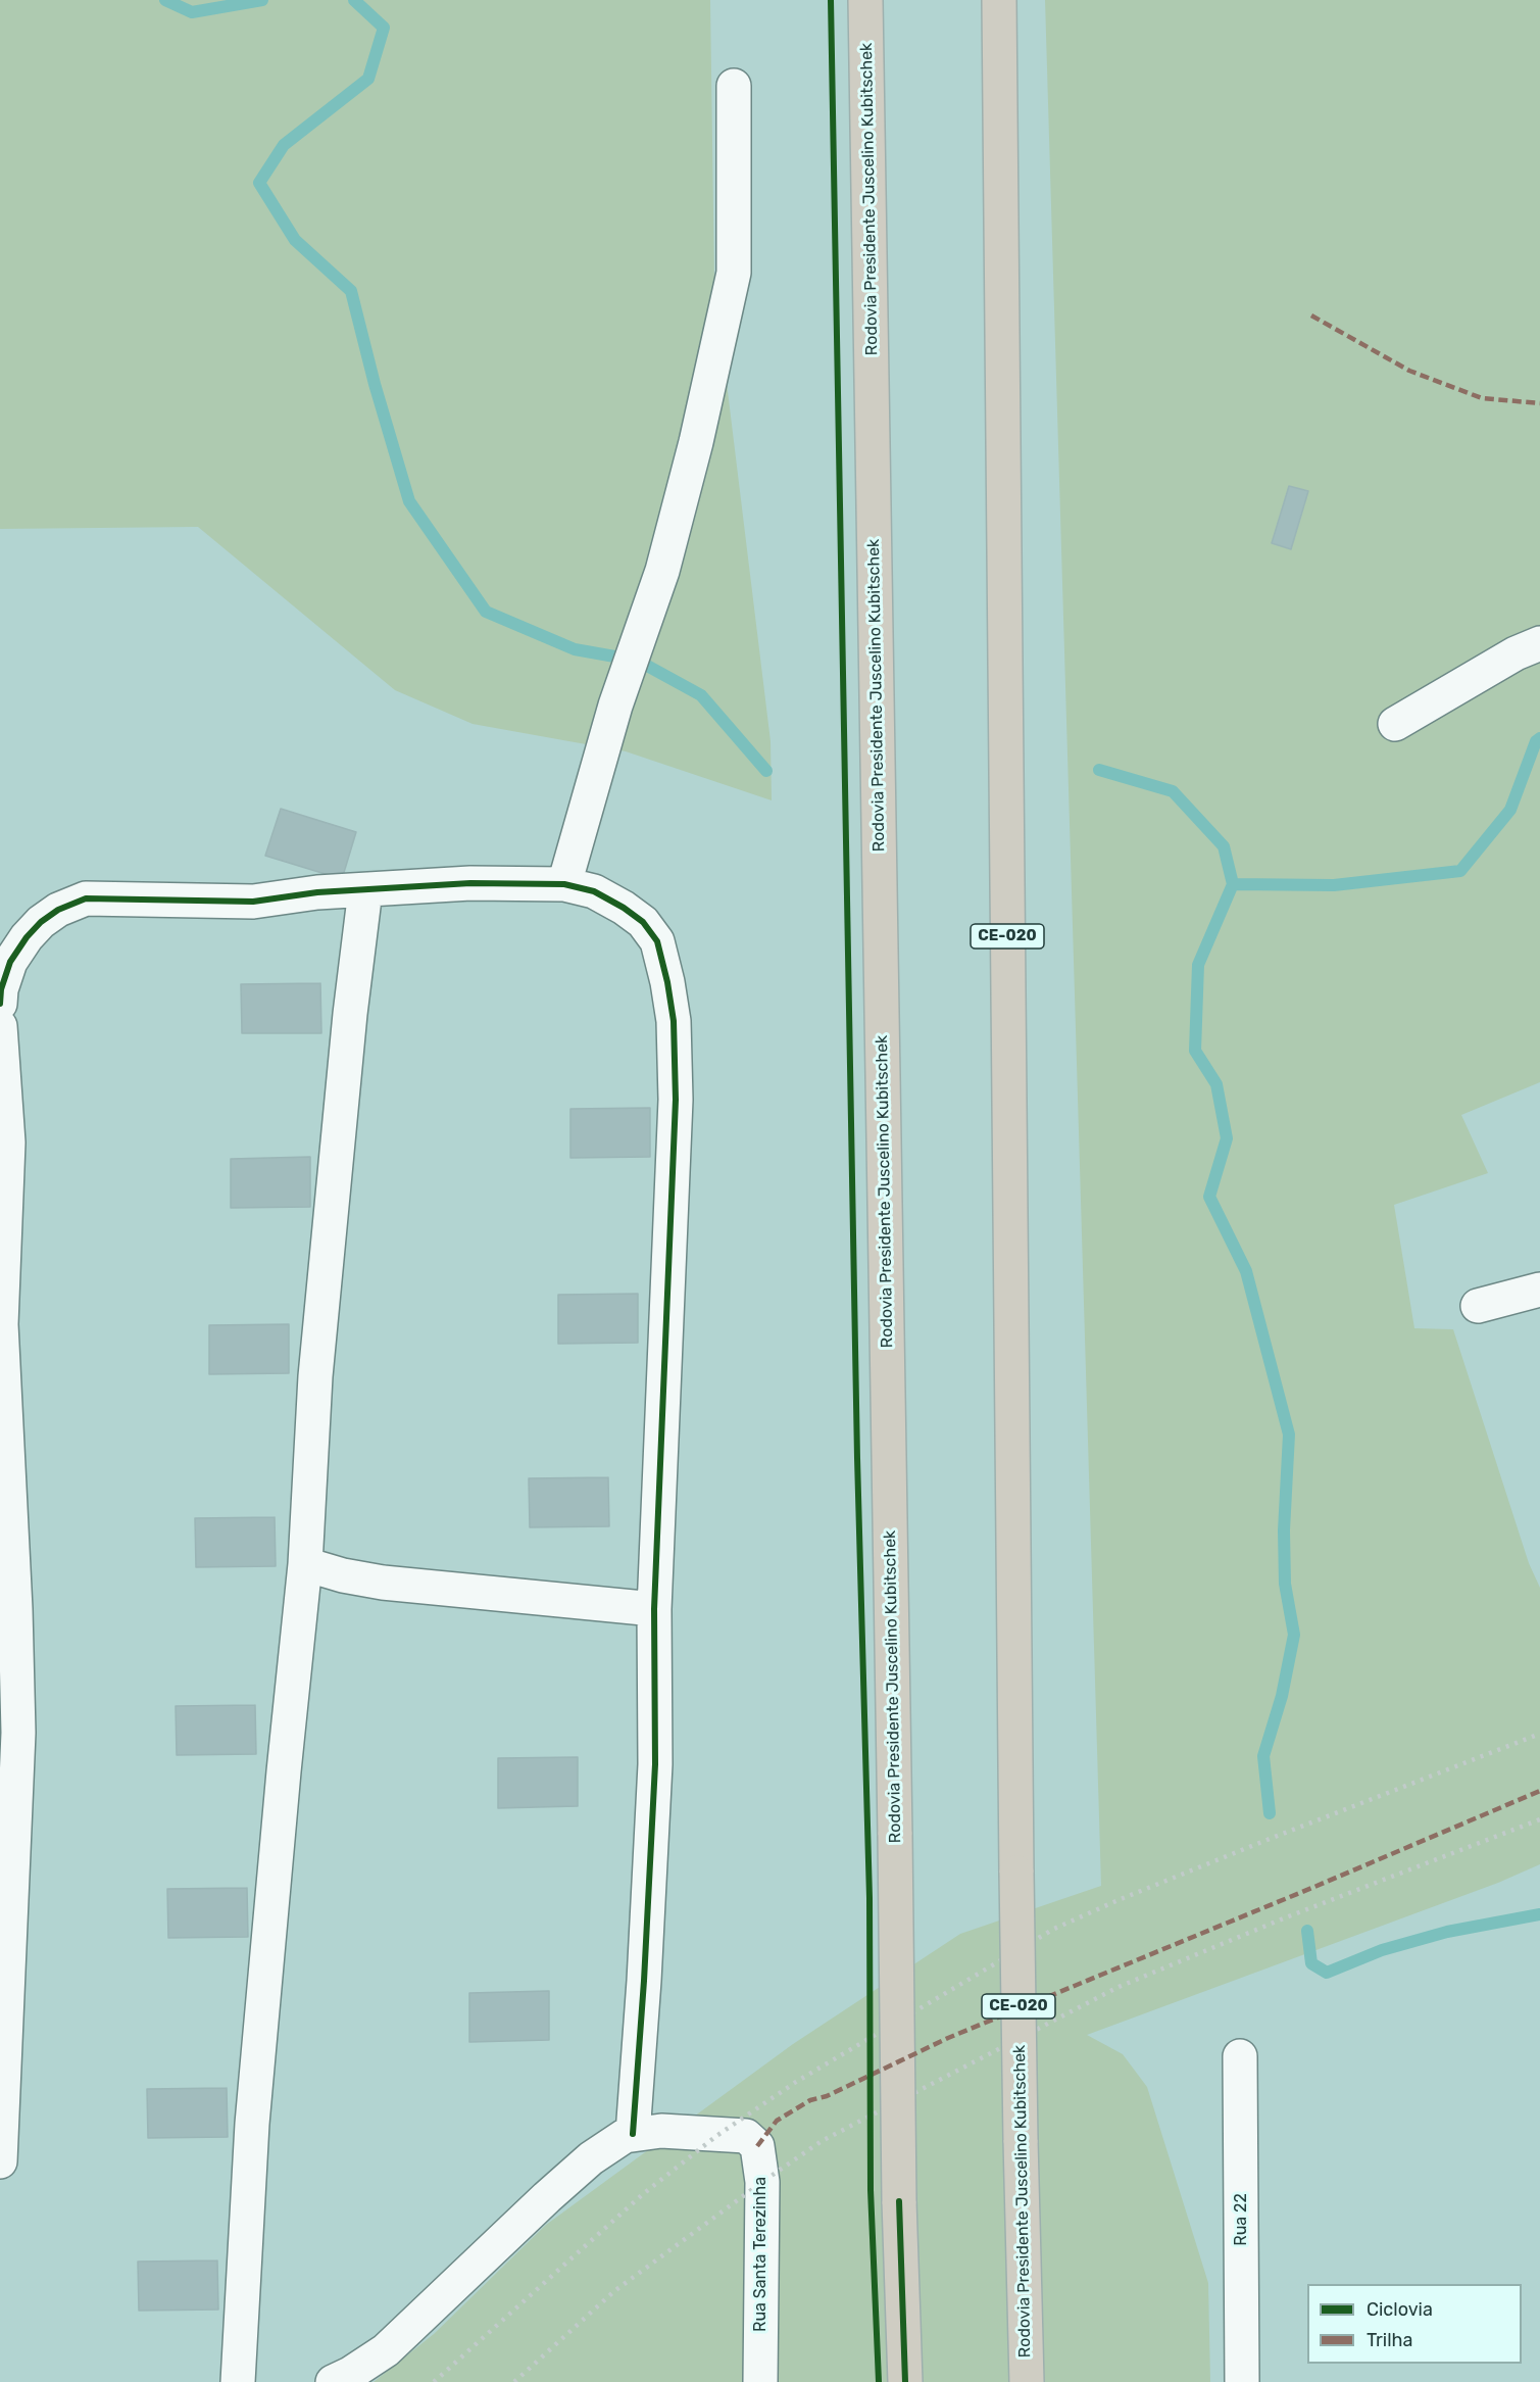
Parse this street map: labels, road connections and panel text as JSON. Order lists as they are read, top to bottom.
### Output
{
  "streets": {
    "highway": ["Rodovia Presidente Juscelino Kubitschek", "CE-020"],
    "street": ["Rua 22", "Rua Santa Terezinha"]
  },
  "legend": ["Ciclovia", "Trilha"]
}
